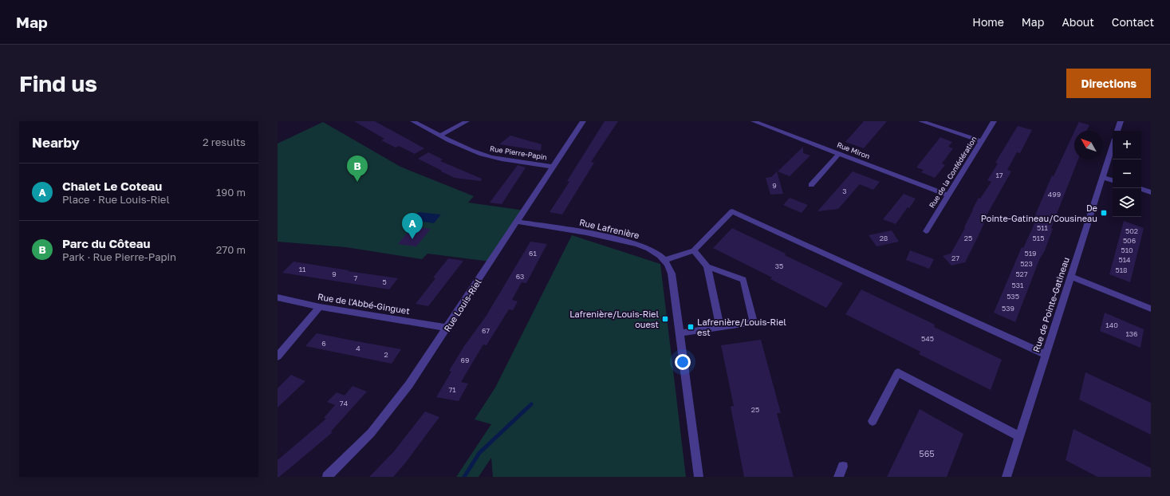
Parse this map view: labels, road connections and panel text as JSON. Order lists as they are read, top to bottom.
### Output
{
  "streets": {
    "street": [
      "Rue Miron",
      "Rue Pierre-Papin",
      "Rue de la Confédération",
      "Rue Lafrenière",
      "Rue de l'Abbé-Ginguet",
      "Rue de Pointe-Gatineau",
      "Rue Louis-Riel"
    ]
  },
  "crossings": [
    ["Rue Miron", "Rue de la Confédération"],
    ["Rue Pierre-Papin", "Rue Louis-Riel"],
    ["Rue Lafrenière", "Rue Louis-Riel"],
    ["Rue de l'Abbé-Ginguet", "Rue Louis-Riel"]
  ],
  "places": {
    "transit": ["De Pointe-Gatineau/Cousineau", "Lafrenière/Louis-Riel ouest", "Lafrenière/Louis-Riel est"]
  },
  "house_numbers": [
    "17",
    "9",
    "3",
    "499",
    "511",
    "502",
    "28",
    "25",
    "515",
    "506",
    "510",
    "61",
    "519",
    "27",
    "514",
    "523",
    "35",
    "11",
    "518",
    "9",
    "527",
    "63",
    "7",
    "5",
    "531",
    "535",
    "539",
    "140",
    "67",
    "136",
    "545",
    "6",
    "4",
    "2",
    "69",
    "71",
    "74",
    "25",
    "565"
  ],
  "north": "top left",
  "page": {
    "header": "Map",
    "nav": [
      "Home",
      "Map",
      "About",
      "Contact"
    ],
    "buttons": "Directions",
    "title": "Find us",
    "heading": ["Nearby", "2 results"],
    "map_buttons": ["+", "−"],
    "pins": ["B", "A"],
    "list": [
      {
        "mark": "A",
        "name": "Chalet Le Coteau",
        "note": "Place · Rue Louis-Riel",
        "value": "190 m"
      },
      {
        "mark": "B",
        "name": "Parc du Côteau",
        "note": "Park · Rue Pierre-Papin",
        "value": "270 m"
      }
    ]
  }
}
